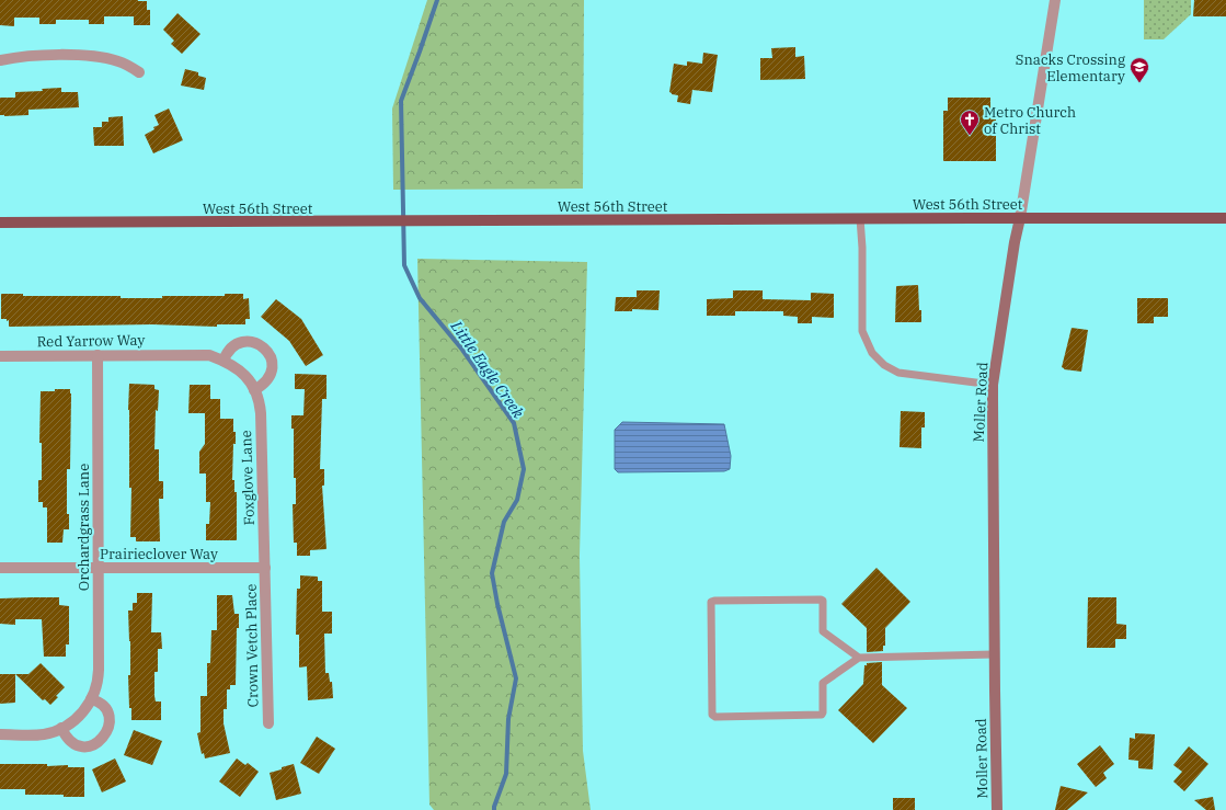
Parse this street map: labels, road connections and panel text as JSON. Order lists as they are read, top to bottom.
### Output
{
  "streets": {
    "main road": ["West 56th Street"],
    "street": [
      "Red Yarrow Way",
      "Moller Road",
      "Foxglove Lane",
      "Orchardgrass Lane",
      "Prairieclover Way",
      "Crown Vetch Place"
    ]
  },
  "crossings": [
    ["West 56th Street", "Moller Road"],
    ["Red Yarrow Way", "Foxglove Lane"],
    ["Red Yarrow Way", "Orchardgrass Lane"],
    ["Foxglove Lane", "Prairieclover Way"],
    ["Foxglove Lane", "Crown Vetch Place"],
    ["Orchardgrass Lane", "Prairieclover Way"],
    ["Prairieclover Way", "Crown Vetch Place"]
  ],
  "water": ["Little Eagle Creek"],
  "places": {
    "school or university": ["Snacks Crossing Elementary"],
    "church": ["Metro Church of Christ"]
  }
}
